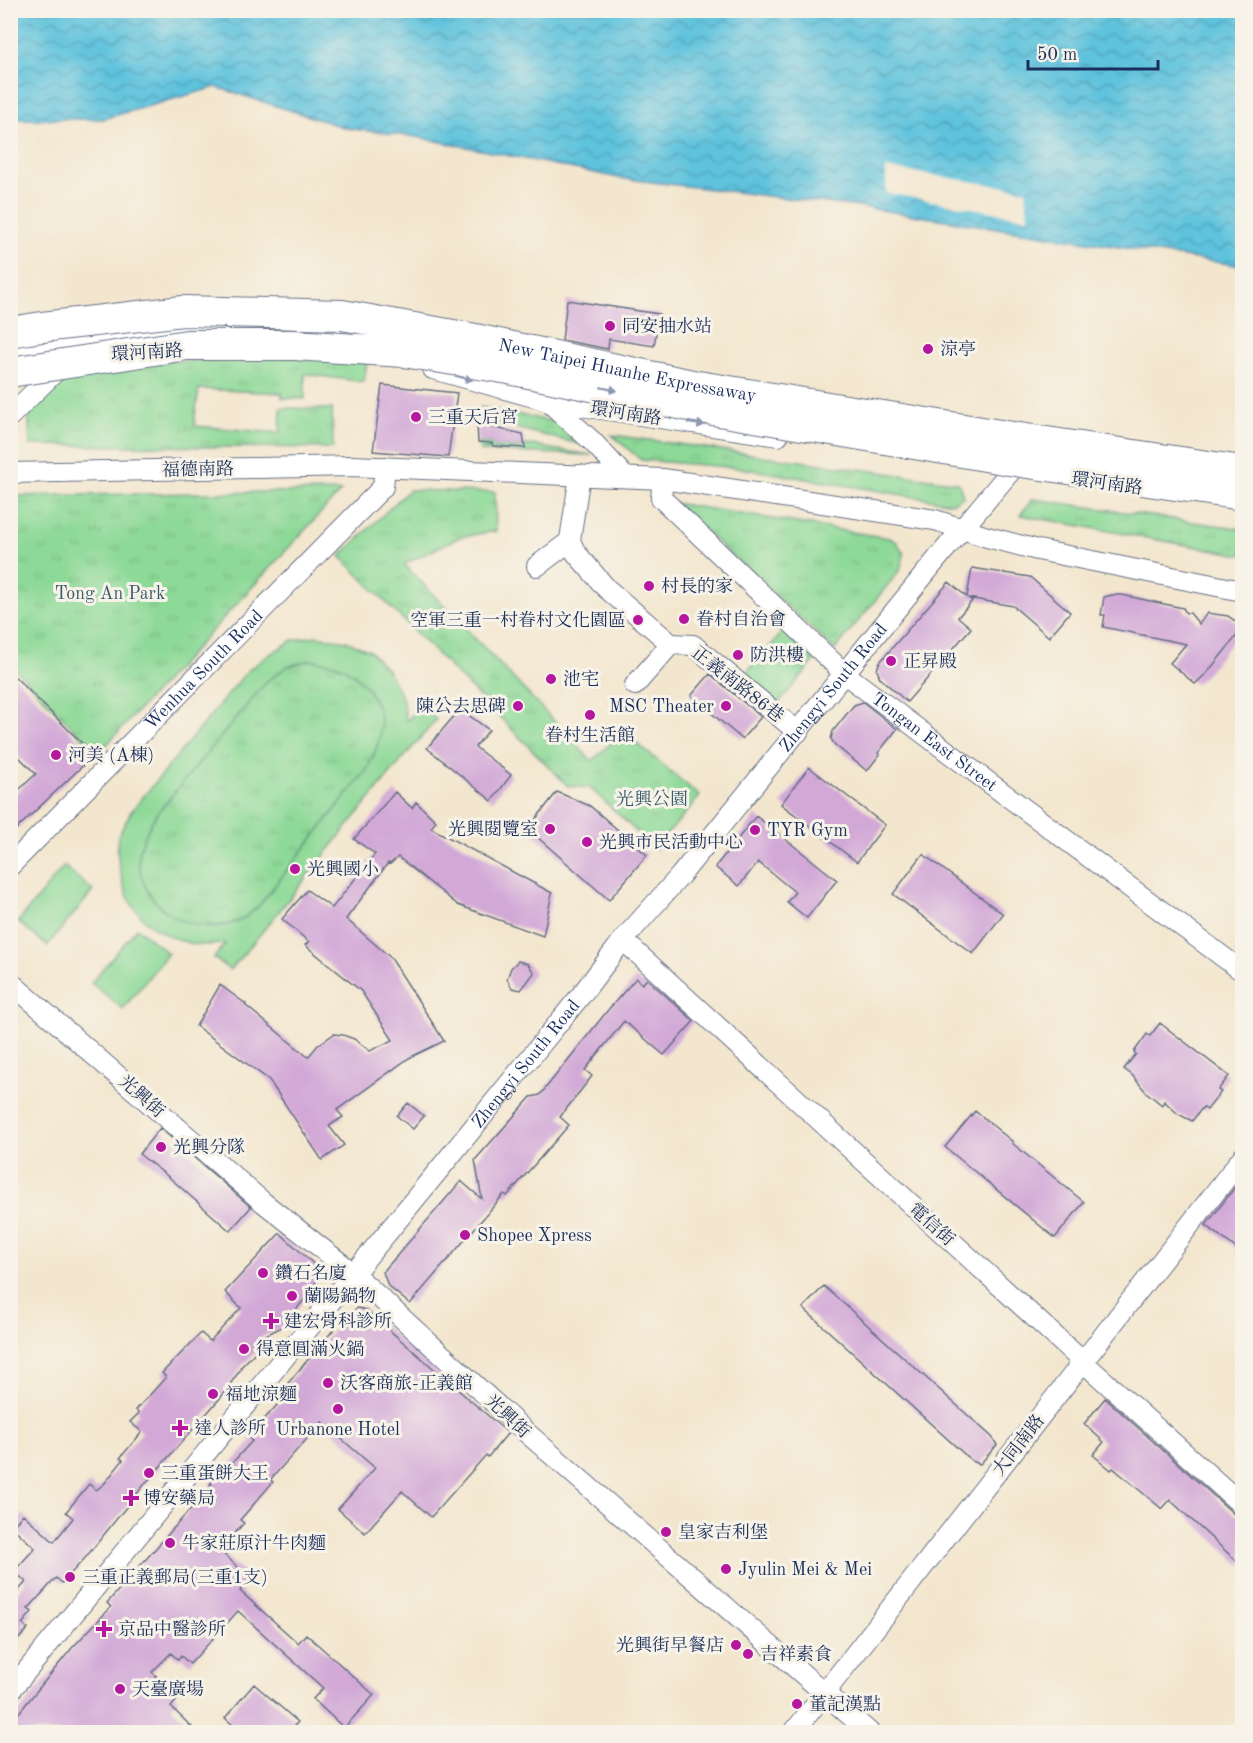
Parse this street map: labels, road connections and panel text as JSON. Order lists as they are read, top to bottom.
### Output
{
  "streets": {
    "highway": ["New Taipei Huanhe Expressaway"],
    "street": [
      "環河南路",
      "福德南路",
      "Wenhua South Road",
      "正義南路86巷",
      "Zhengyi South Road",
      "Tongan East Street",
      "光興街",
      "電信街",
      "大同南路"
    ]
  },
  "crossings": [
    ["環河南路", "Zhengyi South Road"],
    ["福德南路", "Wenhua South Road"],
    ["福德南路", "Zhengyi South Road"],
    ["福德南路", "Tongan East Street"],
    ["正義南路86巷", "Zhengyi South Road"],
    ["Zhengyi South Road", "Tongan East Street"],
    ["Zhengyi South Road", "光興街"],
    ["Zhengyi South Road", "電信街"],
    ["光興街", "大同南路"],
    ["電信街", "大同南路"]
  ],
  "parks": ["Tong An Park", "光興公園"],
  "places": {
    "other": [
      "同安抽水站",
      "涼亭",
      "三重天后宮",
      "村長的家",
      "眷村自治會",
      "空軍三重一村眷村文化園區",
      "防洪樓",
      "正昇殿",
      "池宅",
      "陳公去思碑",
      "MSC Theater",
      "眷村生活館",
      "河美 (A棟)",
      "光興閱覽室",
      "TYR Gym",
      "光興市民活動中心",
      "光興國小",
      "光興分隊",
      "Shopee Xpress",
      "鑽石名廈",
      "蘭陽鍋物",
      "得意圓滿火鍋",
      "沃客商旅-正義館",
      "福地涼麵",
      "Urbanone Hotel",
      "三重蛋餅大王",
      "皇家吉利堡",
      "牛家莊原汁牛肉麵",
      "Jyulin Mei & Mei",
      "三重正義郵局(三重1支)",
      "光興街早餐店",
      "吉祥素食",
      "天臺廣場",
      "董記漢點"
    ],
    "health": [
      "建宏骨科診所",
      "達人診所",
      "博安藥局",
      "京品中醫診所"
    ]
  },
  "scale_bar": "50 m"
}
